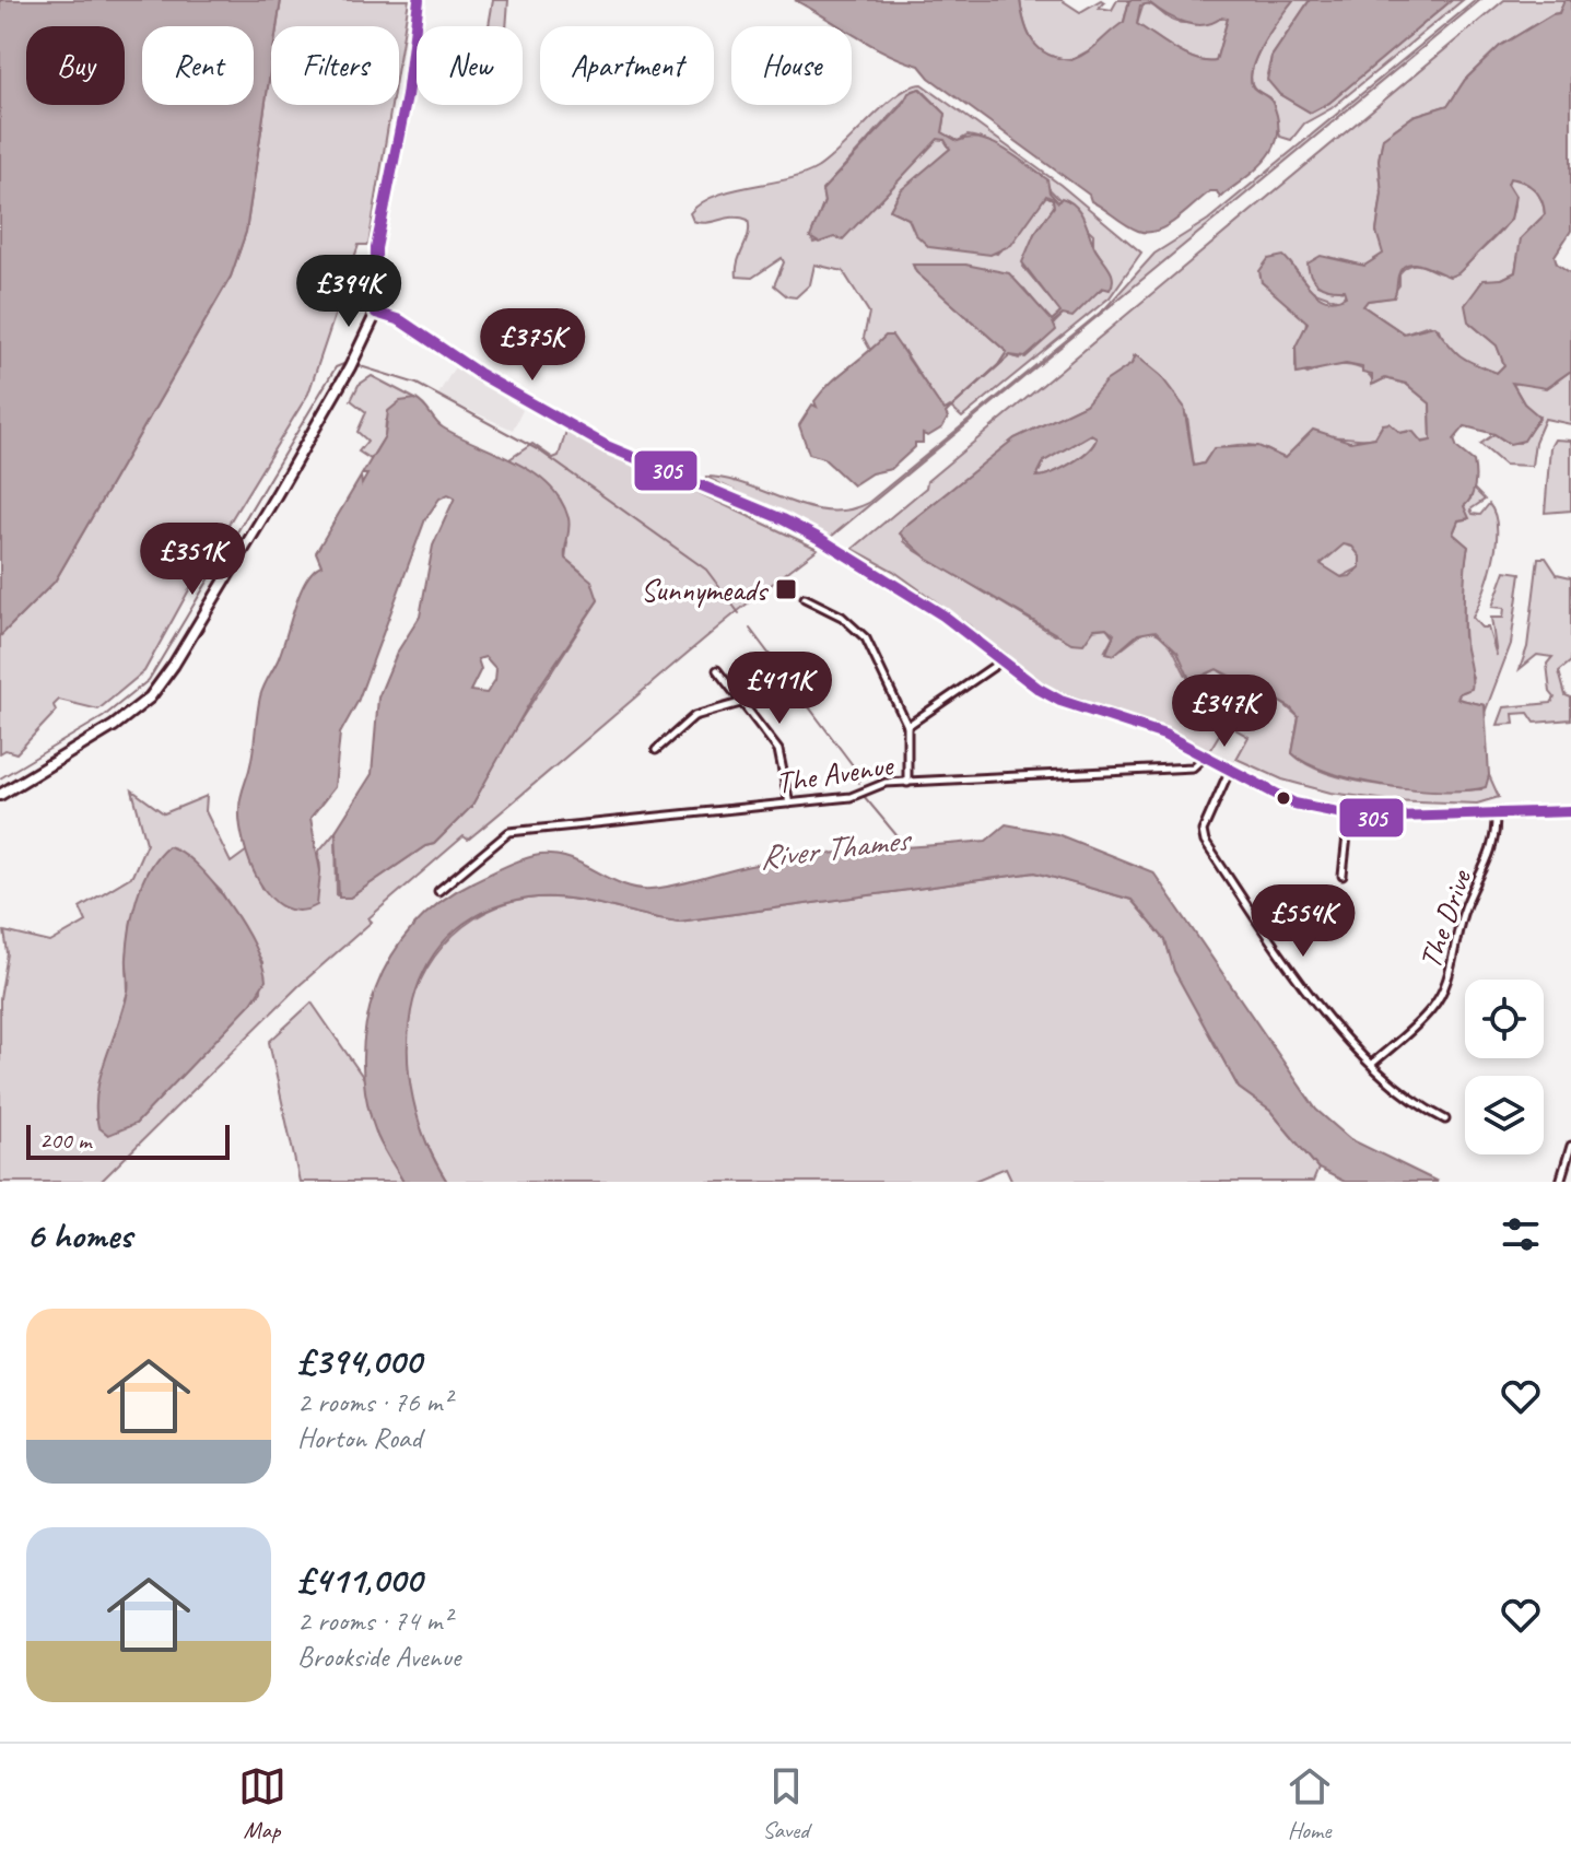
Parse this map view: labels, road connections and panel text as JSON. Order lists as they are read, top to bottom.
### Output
{
  "streets": {
    "street": ["The Avenue", "The Drive"]
  },
  "water": ["River Thames"],
  "places": {
    "transit": ["Sunnymeads"]
  },
  "lines": ["transit line 305"],
  "scale_bar": "200 m",
  "page": {
    "chip": [
      "Buy",
      "Rent",
      "Filters",
      "New",
      "Apartment",
      "House"
    ],
    "price": [
      "£394K",
      "£375K",
      "£351K",
      "£411K",
      "£347K",
      "£554K"
    ],
    "scale": "200 m",
    "heading": "6 homes",
    "list": [
      {
        "name": "£394,000",
        "note": "2 rooms · 76 m² · Horton Road"
      },
      {
        "name": "£411,000",
        "note": "2 rooms · 74 m² · Brookside Avenue"
      }
    ],
    "tabs": ["Map", "Saved", "Home"]
  }
}
